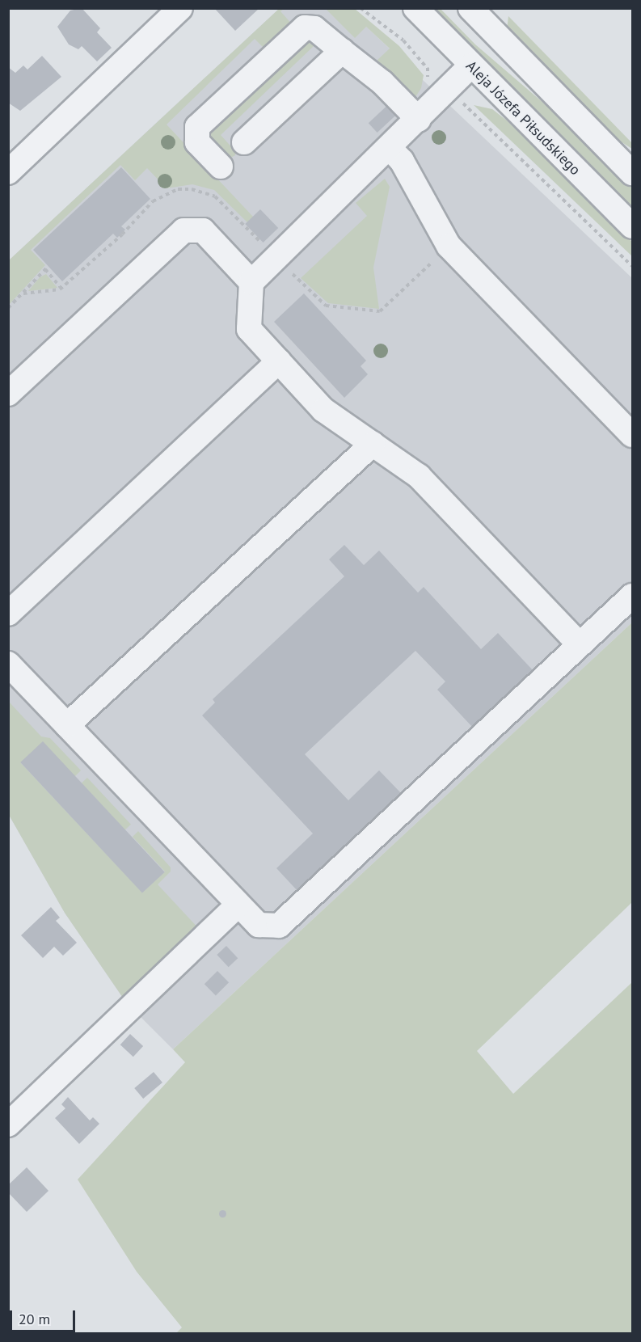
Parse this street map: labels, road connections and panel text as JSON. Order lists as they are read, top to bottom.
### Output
{
  "streets": {
    "street": ["Aleja Józefa Piłsudskiego"]
  },
  "scale_bar": "20 m"
}
